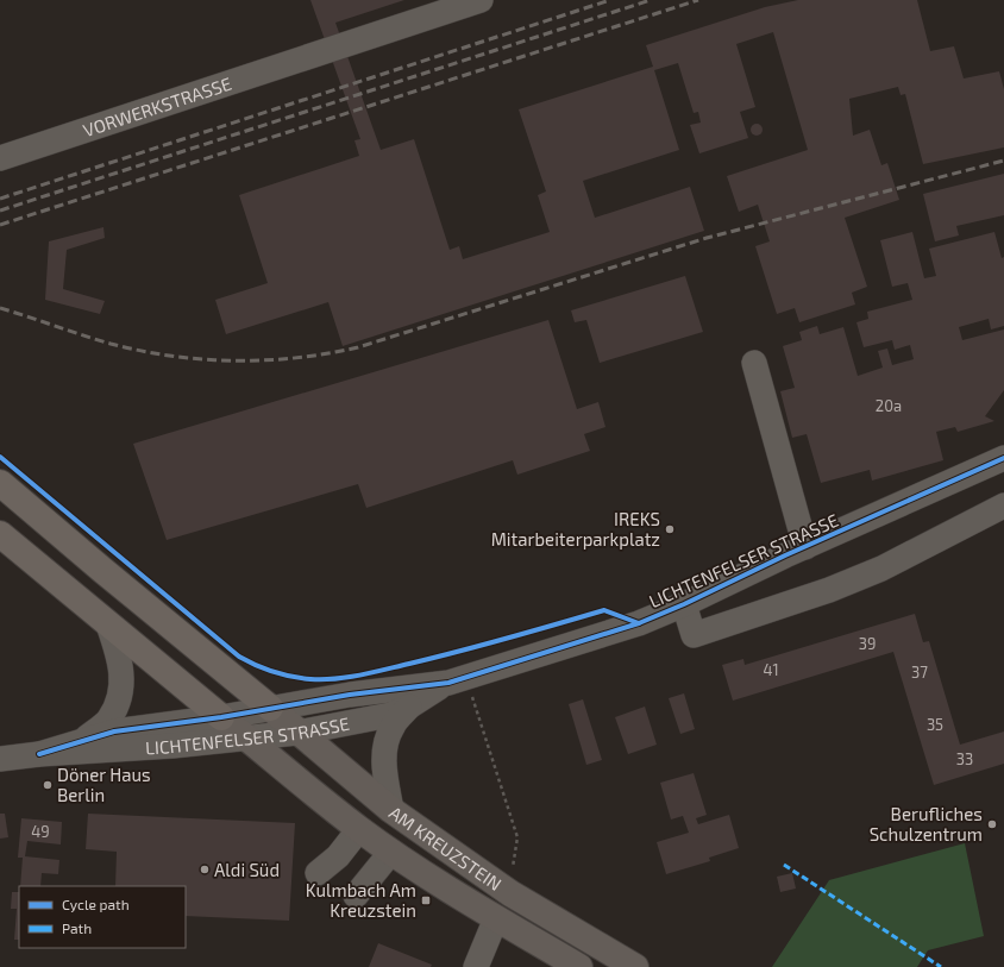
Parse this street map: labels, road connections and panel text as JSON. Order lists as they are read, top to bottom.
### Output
{
  "streets": {
    "main road": ["AM KREUZSTEIN"],
    "street": ["VORWERKSTRASSE", "LICHTENFELSER STRASSE"]
  },
  "crossings": [
    ["LICHTENFELSER STRASSE", "AM KREUZSTEIN"]
  ],
  "places": {
    "other": [
      "IREKS Mitarbeiterparkplatz",
      "Döner Haus Berlin",
      "Berufliches Schulzentrum",
      "Aldi Süd"
    ],
    "transit": ["Kulmbach Am Kreuzstein"]
  },
  "house_numbers": [
    "20a",
    "39",
    "41",
    "37",
    "35",
    "33",
    "49"
  ],
  "legend": ["Cycle path", "Path"]
}
